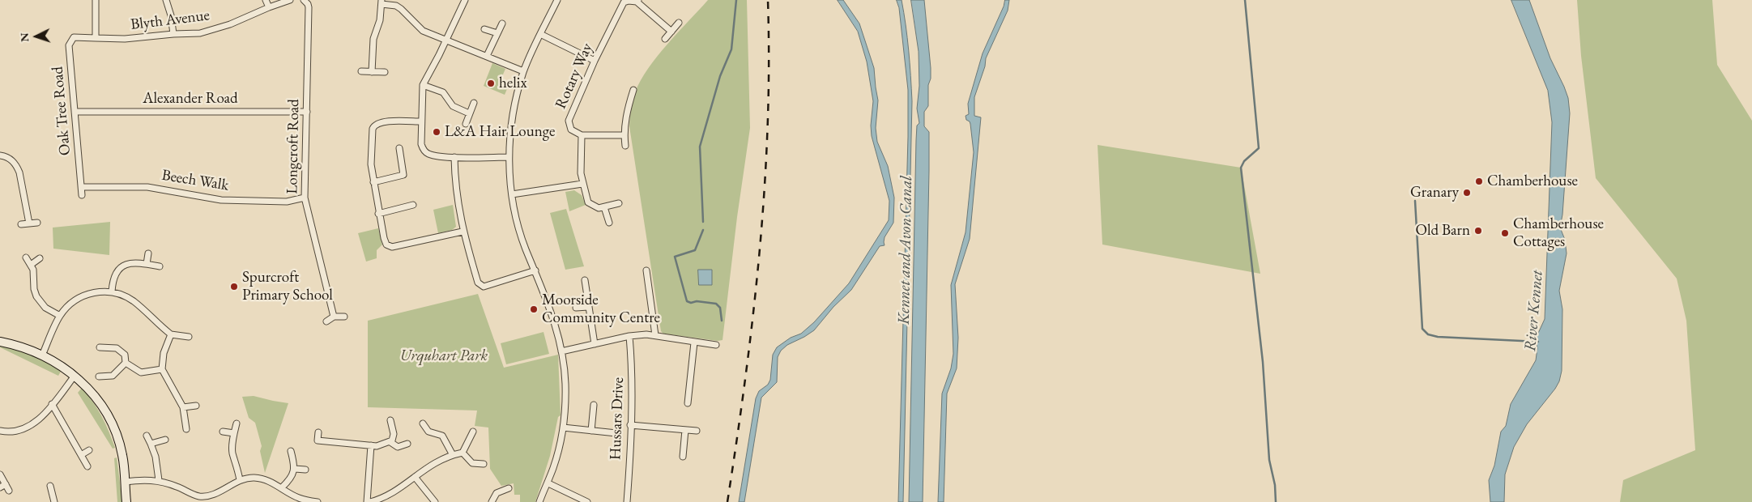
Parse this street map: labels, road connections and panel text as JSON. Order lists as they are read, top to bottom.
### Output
{
  "streets": {
    "street": [
      "Blyth Avenue",
      "Rotary Way",
      "Alexander Road",
      "Oak Tree Road",
      "Longcroft Road",
      "Beech Walk",
      "Hussars Drive"
    ]
  },
  "crossings": [
    ["Blyth Avenue", "Oak Tree Road"],
    ["Alexander Road", "Oak Tree Road"],
    ["Alexander Road", "Longcroft Road"],
    ["Oak Tree Road", "Beech Walk"],
    ["Longcroft Road", "Beech Walk"]
  ],
  "water": ["Kennet and Avon Canal", "River Kennet"],
  "parks": ["Urquhart Park"],
  "places": [
    "helix",
    "L&A Hair Lounge",
    "Chamberhouse",
    "Granary",
    "Old Barn",
    "Chamberhouse Cottages",
    "Spurcroft Primary School",
    "Moorside Community Centre"
  ],
  "north": "left"
}
